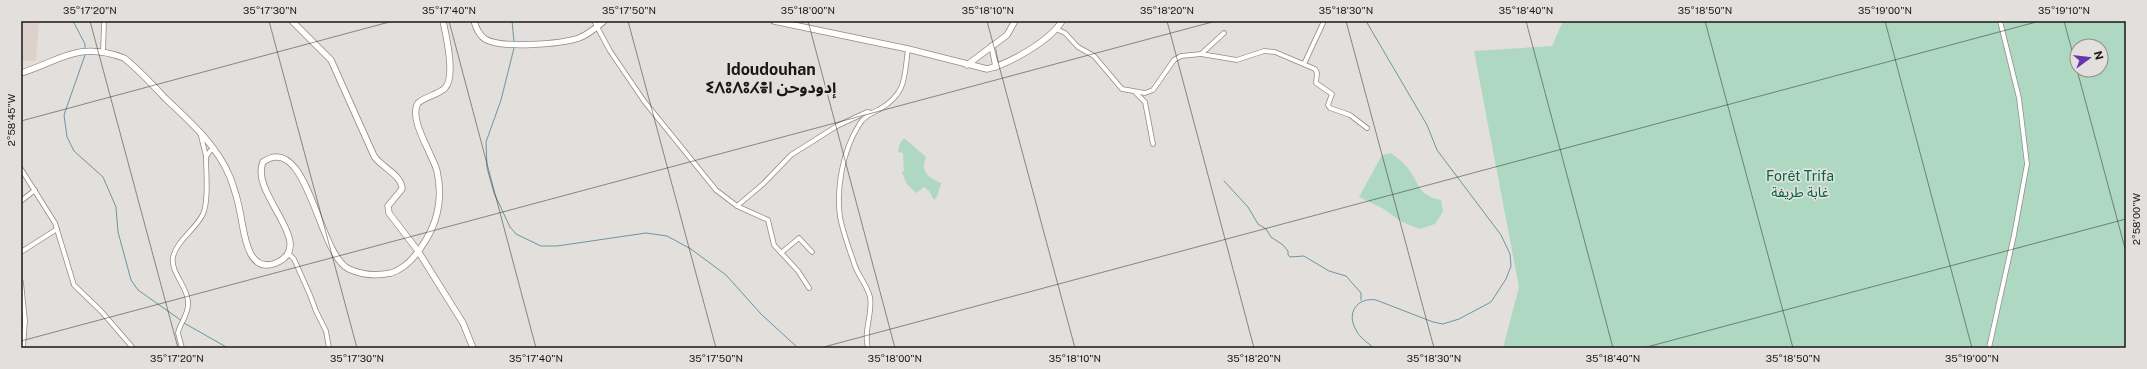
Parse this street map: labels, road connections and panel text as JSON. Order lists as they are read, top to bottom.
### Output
{
  "districts": ["Idoudouhan ⵉⴷⵓⴷⵓⵃⴻⵏ إدودوحن"],
  "parks": ["Forêt Trifa غابة طريفة"],
  "north": "right",
  "coordinates": [
    "35°17'20\"N",
    "35°17'30\"N",
    "35°17'40\"N",
    "35°17'50\"N",
    "35°18'00\"N",
    "35°18'10\"N",
    "35°18'20\"N",
    "35°18'30\"N",
    "35°18'40\"N",
    "35°18'50\"N",
    "35°19'00\"N",
    "35°19'10\"N",
    "2°58'45\"W",
    "2°58'00\"W"
  ]
}
